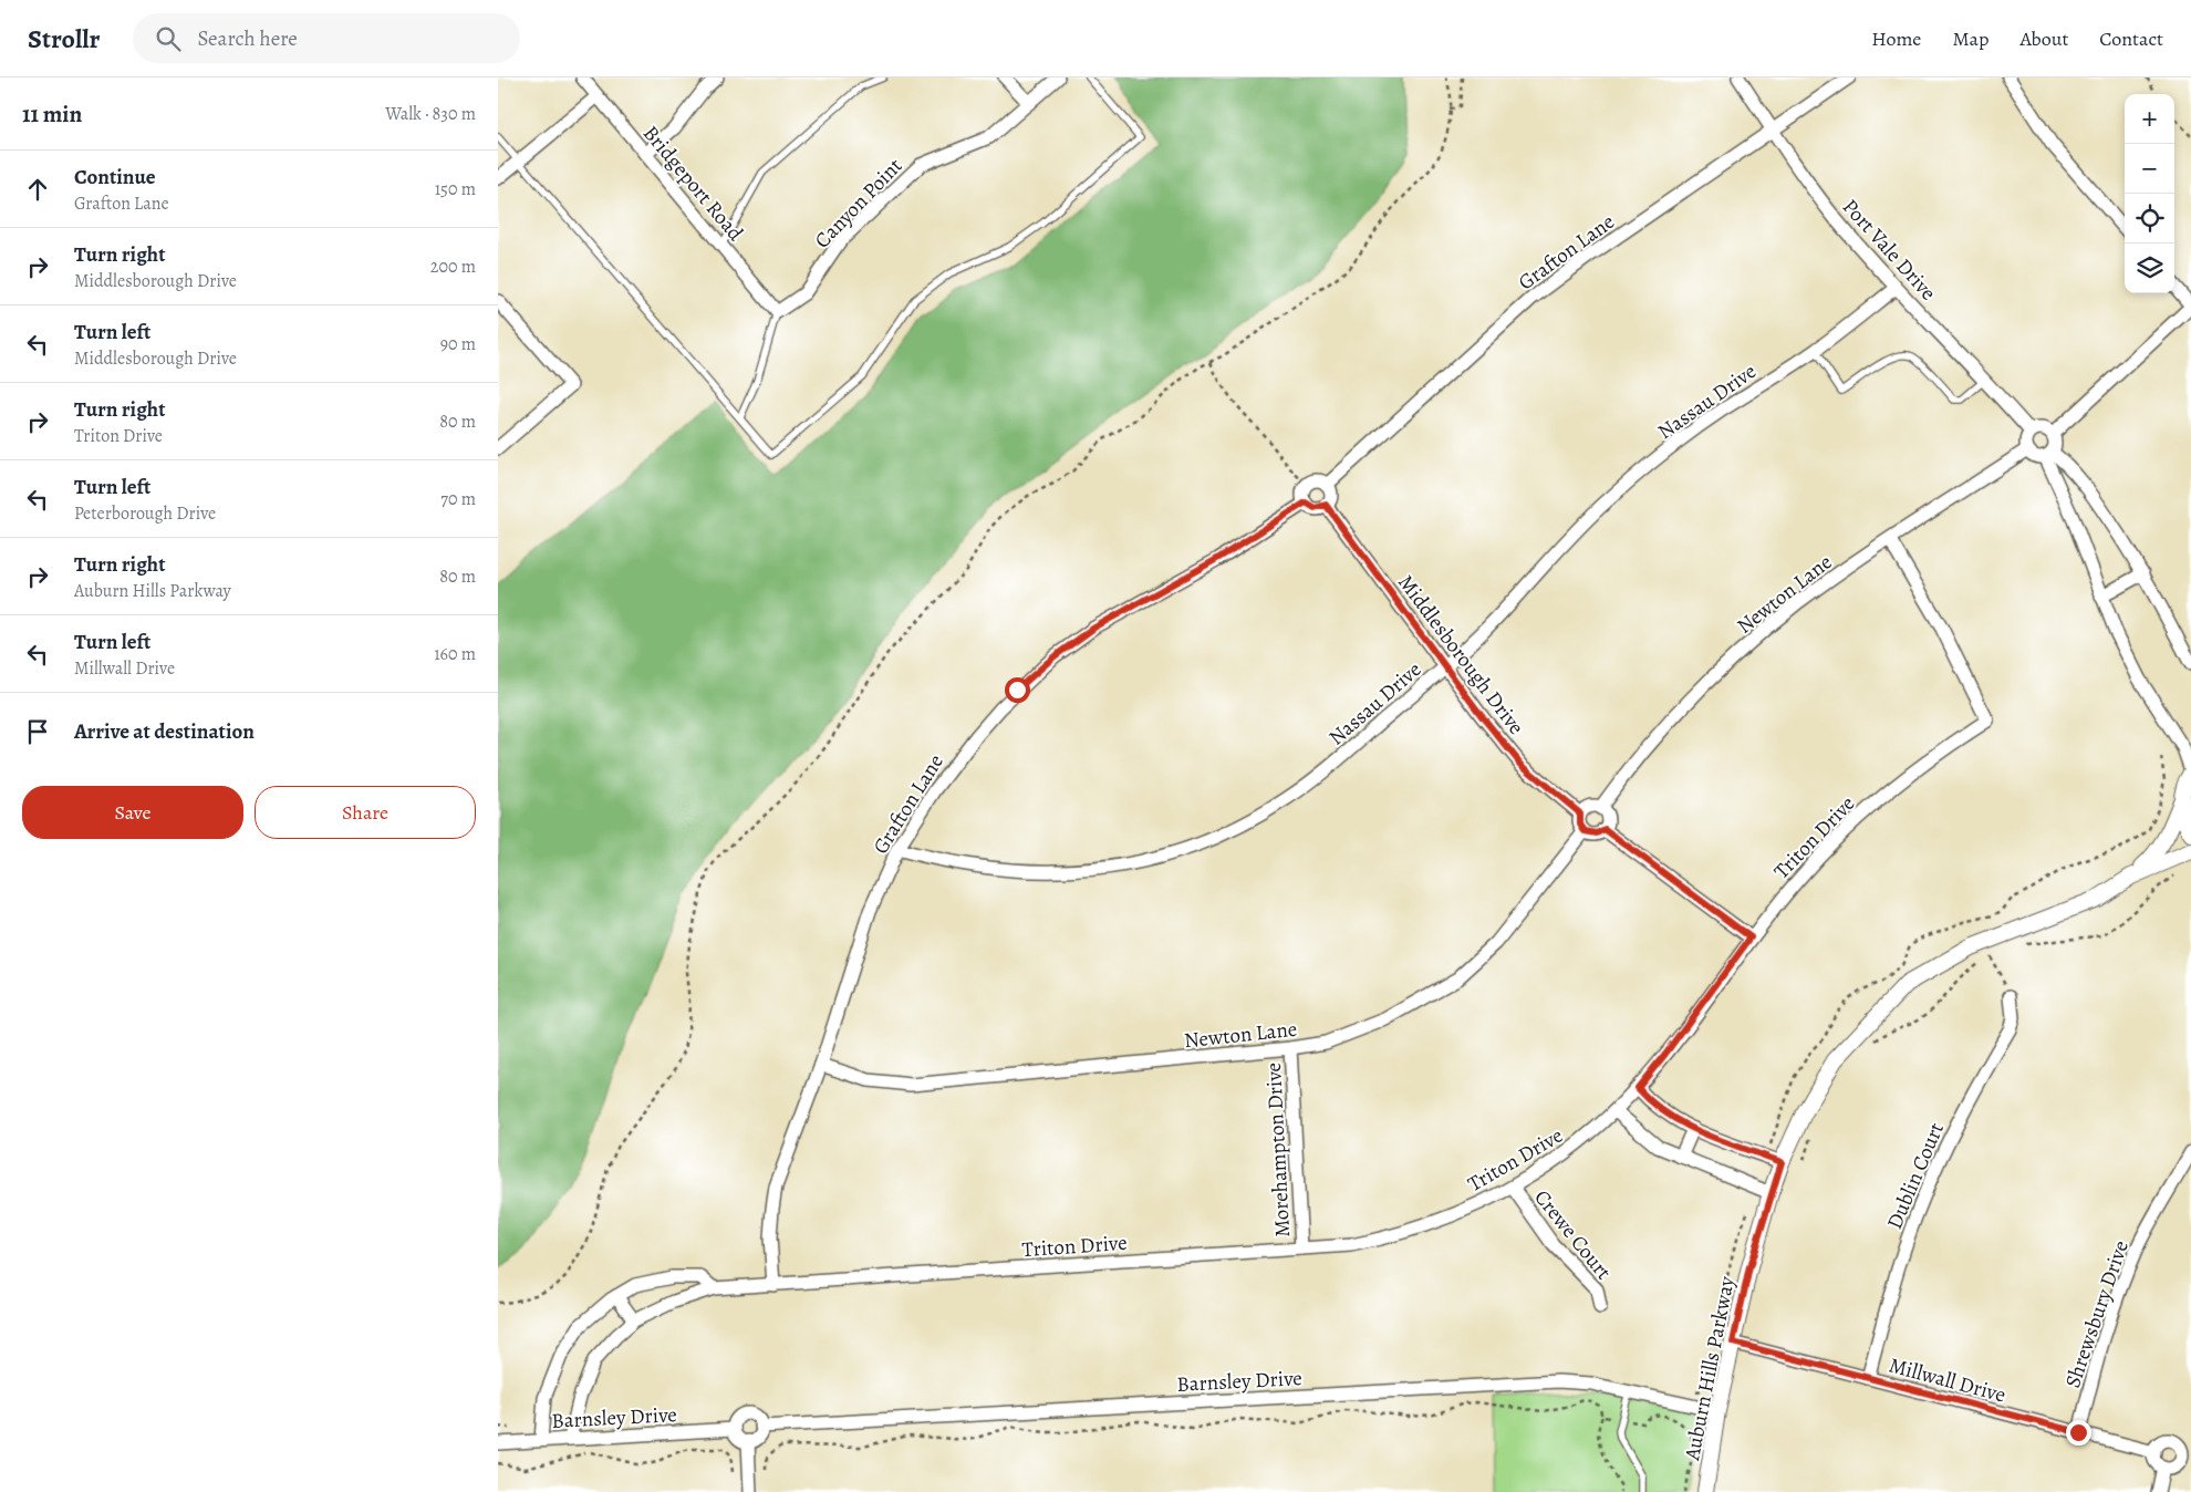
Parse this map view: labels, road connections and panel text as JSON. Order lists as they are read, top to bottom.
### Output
{
  "streets": {
    "street": [
      "Bridgeport Road",
      "Canyon Point",
      "Port Vale Drive",
      "Grafton Lane",
      "Nassau Drive",
      "Newton Lane",
      "Middlesborough Drive",
      "Triton Drive",
      "Morehampton Drive",
      "Dublin Court",
      "Crewe Court",
      "Shrewsbury Drive",
      "Auburn Hills Parkway",
      "Millwall Drive",
      "Barnsley Drive"
    ]
  },
  "crossings": [
    ["Bridgeport Road", "Canyon Point"],
    ["Port Vale Drive", "Grafton Lane"],
    ["Port Vale Drive", "Nassau Drive"],
    ["Port Vale Drive", "Newton Lane"],
    ["Grafton Lane", "Nassau Drive"],
    ["Grafton Lane", "Newton Lane"],
    ["Grafton Lane", "Middlesborough Drive"],
    ["Grafton Lane", "Triton Drive"],
    ["Nassau Drive", "Middlesborough Drive"],
    ["Newton Lane", "Middlesborough Drive"],
    ["Newton Lane", "Triton Drive"],
    ["Newton Lane", "Morehampton Drive"],
    ["Triton Drive", "Morehampton Drive"],
    ["Triton Drive", "Crewe Court"],
    ["Triton Drive", "Barnsley Drive"],
    ["Dublin Court", "Millwall Drive"],
    ["Shrewsbury Drive", "Millwall Drive"],
    ["Auburn Hills Parkway", "Millwall Drive"],
    ["Auburn Hills Parkway", "Barnsley Drive"]
  ],
  "page": {
    "header": "Strollr",
    "search": "Search here",
    "nav": [
      "Home",
      "Map",
      "About",
      "Contact"
    ],
    "heading": ["11 min", "Walk · 830 m"],
    "map_buttons": ["+", "−"],
    "list": [
      ["Continue", "Grafton Lane", "150 m"],
      ["Turn right", "Middlesborough Drive", "200 m"],
      ["Turn left", "Middlesborough Drive", "90 m"],
      ["Turn right", "Triton Drive", "80 m"],
      ["Turn left", "Peterborough Drive", "70 m"],
      ["Turn right", "Auburn Hills Parkway", "80 m"],
      ["Turn left", "Millwall Drive", "160 m"],
      "Arrive at destination"
    ],
    "buttons": ["Save", "Share"]
  }
}
